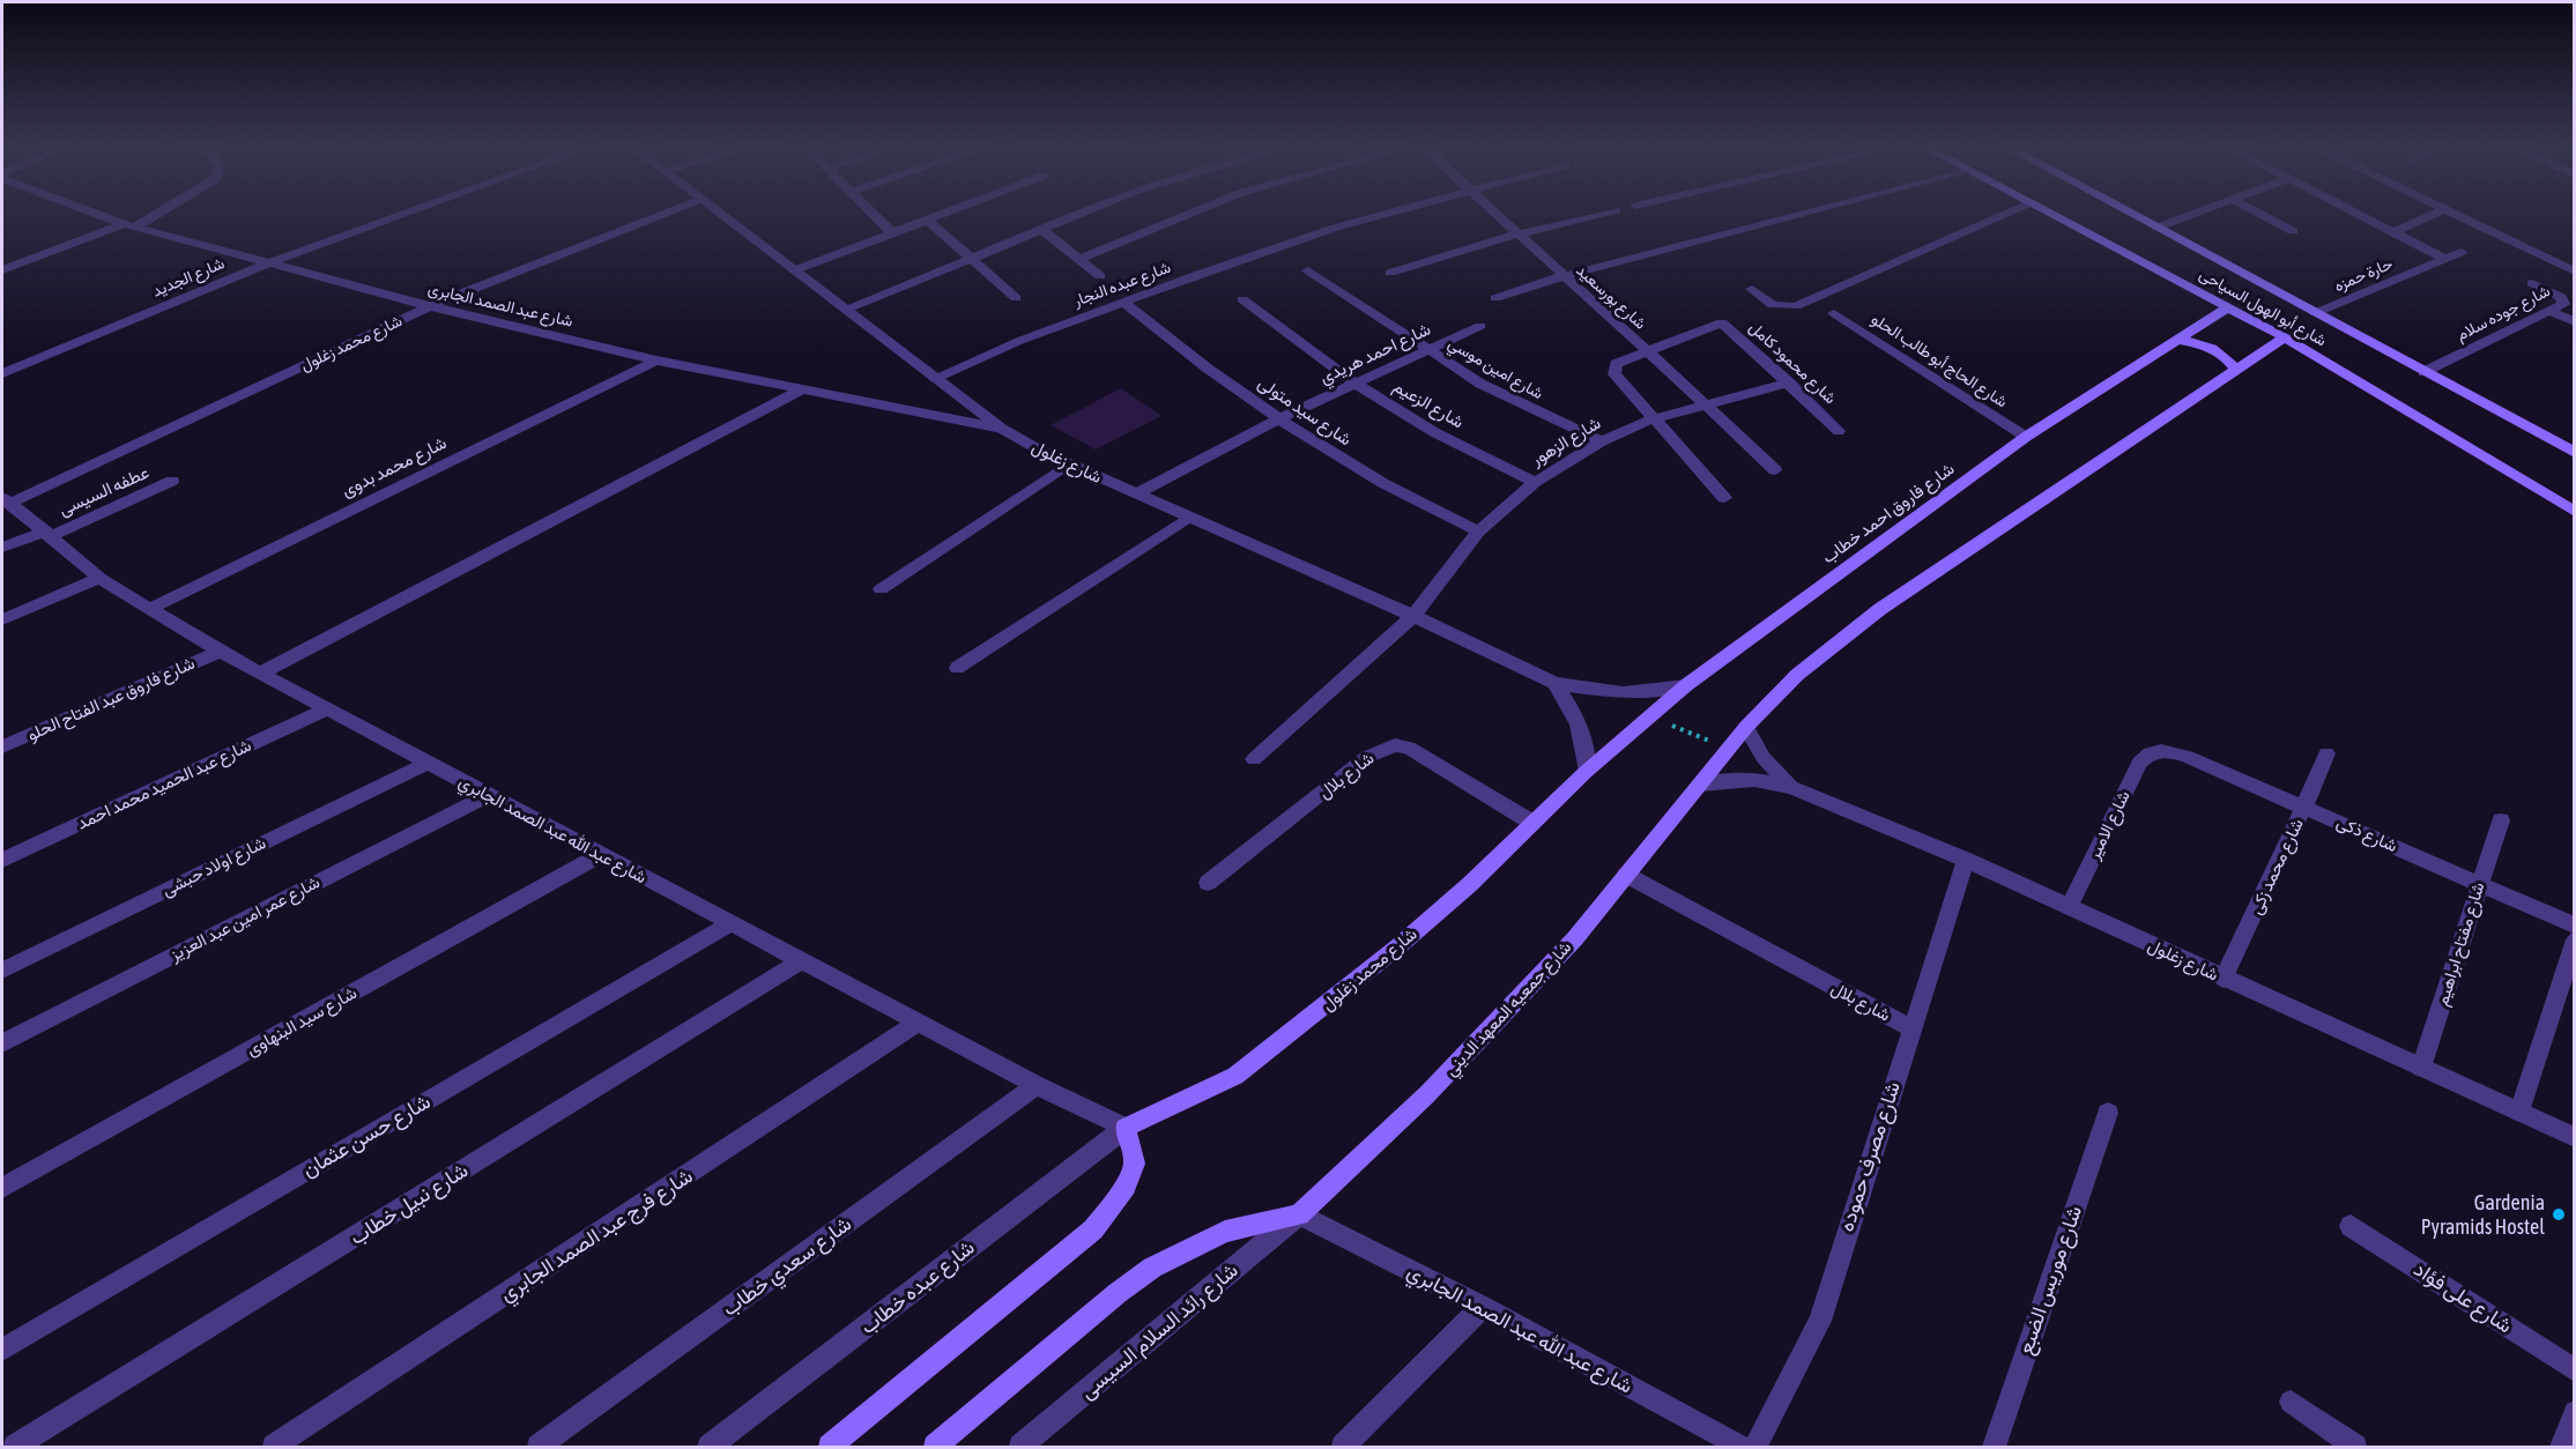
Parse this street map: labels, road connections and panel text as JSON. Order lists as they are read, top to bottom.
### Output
{
  "streets": {
    "main road": [
      "شارع أبو الهول السياحى",
      "شارع محمد زغلول",
      "شارع فاروق احمد خطاب",
      "شارع جمعيه المعهد الديني"
    ],
    "street": [
      "حارة حمزه",
      "شارع الجديد",
      "شارع عبده النجار",
      "شارع بورسعيد",
      "شارع عبد الصمد الجابرى",
      "شارع جوده سلام",
      "شارع احمد هريدي",
      "شارع الحاج أبو طالب الحلو",
      "شارع محمود كامل",
      "شارع امين موسي",
      "شارع الزعيم",
      "شارع سيد متولى",
      "شارع الزهور",
      "شارع زغلول",
      "شارع محمد بدوى",
      "عطفه السيسى",
      "شارع فاروق عبد الفتاح الحلو",
      "شارع بلال",
      "شارع عبد الحميد محمد احمد",
      "شارع الامير",
      "شارع عبد الله عبد الصمد الجابري",
      "شارع ذكى",
      "شارع اولاد حبشى",
      "شارع محمد زكى",
      "شارع عمر امين عبد العزيز",
      "شارع مفتاح ابراهيم",
      "شارع سيد البنهاوى",
      "شارع حسن عثمان",
      "شارع مصرف حموده",
      "شارع نبيل خطاب",
      "شارع فرج عبد الصمد الجابري",
      "شارع سعدي خطاب",
      "شارع موريس الضبع",
      "شارع عبده خطاب",
      "شارع على فؤاد",
      "شارع رائد السلام السيسى"
    ]
  },
  "crossings": [
    ["حارة حمزه", "شارع أبو الهول السياحى"],
    ["شارع الجديد", "شارع عبد الصمد الجابرى"],
    ["شارع عبده النجار", "شارع سيد متولى"],
    ["شارع عبده النجار", "شارع زغلول"],
    ["شارع بورسعيد", "شارع محمود كامل"],
    ["شارع بورسعيد", "شارع الزهور"],
    ["شارع عبد الصمد الجابرى", "شارع محمد زغلول"],
    ["شارع عبد الصمد الجابرى", "شارع زغلول"],
    ["شارع عبد الصمد الجابرى", "شارع محمد بدوى"],
    ["شارع أبو الهول السياحى", "شارع جوده سلام"],
    ["شارع أبو الهول السياحى", "شارع فاروق احمد خطاب"],
    ["شارع محمد زغلول", "شارع فاروق احمد خطاب"],
    ["شارع محمد زغلول", "شارع بلال"],
    ["شارع محمد زغلول", "شارع عبد الله عبد الصمد الجابري"],
    ["شارع محمد زغلول", "شارع عبده خطاب"],
    ["شارع احمد هريدي", "شارع امين موسي"],
    ["شارع احمد هريدي", "شارع الزعيم"],
    ["شارع احمد هريدي", "شارع سيد متولى"],
    ["شارع احمد هريدي", "شارع زغلول"],
    ["شارع الحاج أبو طالب الحلو", "شارع فاروق احمد خطاب"],
    ["شارع محمود كامل", "شارع الزهور"],
    ["شارع امين موسي", "شارع الزهور"],
    ["شارع الزعيم", "شارع الزهور"],
    ["شارع سيد متولى", "شارع الزهور"],
    ["شارع الزهور", "شارع زغلول"],
    ["شارع زغلول", "شارع فاروق احمد خطاب"],
    ["شارع زغلول", "شارع الامير"],
    ["شارع زغلول", "شارع محمد زكى"],
    ["شارع زغلول", "شارع مفتاح ابراهيم"],
    ["شارع زغلول", "شارع جمعيه المعهد الديني"],
    ["شارع زغلول", "شارع مصرف حموده"],
    ["شارع محمد بدوى", "شارع عبد الله عبد الصمد الجابري"],
    ["عطفه السيسى", "شارع عبد الله عبد الصمد الجابري"],
    ["شارع فاروق عبد الفتاح الحلو", "شارع عبد الله عبد الصمد الجابري"],
    ["شارع بلال", "شارع جمعيه المعهد الديني"],
    ["شارع بلال", "شارع مصرف حموده"],
    ["شارع عبد الحميد محمد احمد", "شارع عبد الله عبد الصمد الجابري"],
    ["شارع الامير", "شارع ذكى"],
    ["شارع عبد الله عبد الصمد الجابري", "شارع اولاد حبشى"],
    ["شارع عبد الله عبد الصمد الجابري", "شارع عمر امين عبد العزيز"],
    ["شارع عبد الله عبد الصمد الجابري", "شارع جمعيه المعهد الديني"],
    ["شارع عبد الله عبد الصمد الجابري", "شارع سيد البنهاوى"],
    ["شارع عبد الله عبد الصمد الجابري", "شارع حسن عثمان"],
    ["شارع عبد الله عبد الصمد الجابري", "شارع نبيل خطاب"],
    ["شارع عبد الله عبد الصمد الجابري", "شارع فرج عبد الصمد الجابري"],
    ["شارع عبد الله عبد الصمد الجابري", "شارع سعدي خطاب"],
    ["شارع عبد الله عبد الصمد الجابري", "شارع عبده خطاب"],
    ["شارع عبد الله عبد الصمد الجابري", "شارع رائد السلام السيسى"],
    ["شارع ذكى", "شارع محمد زكى"],
    ["شارع ذكى", "شارع مفتاح ابراهيم"],
    ["شارع جمعيه المعهد الديني", "شارع رائد السلام السيسى"]
  ],
  "places": ["Gardenia Pyramids Hostel"]
}
